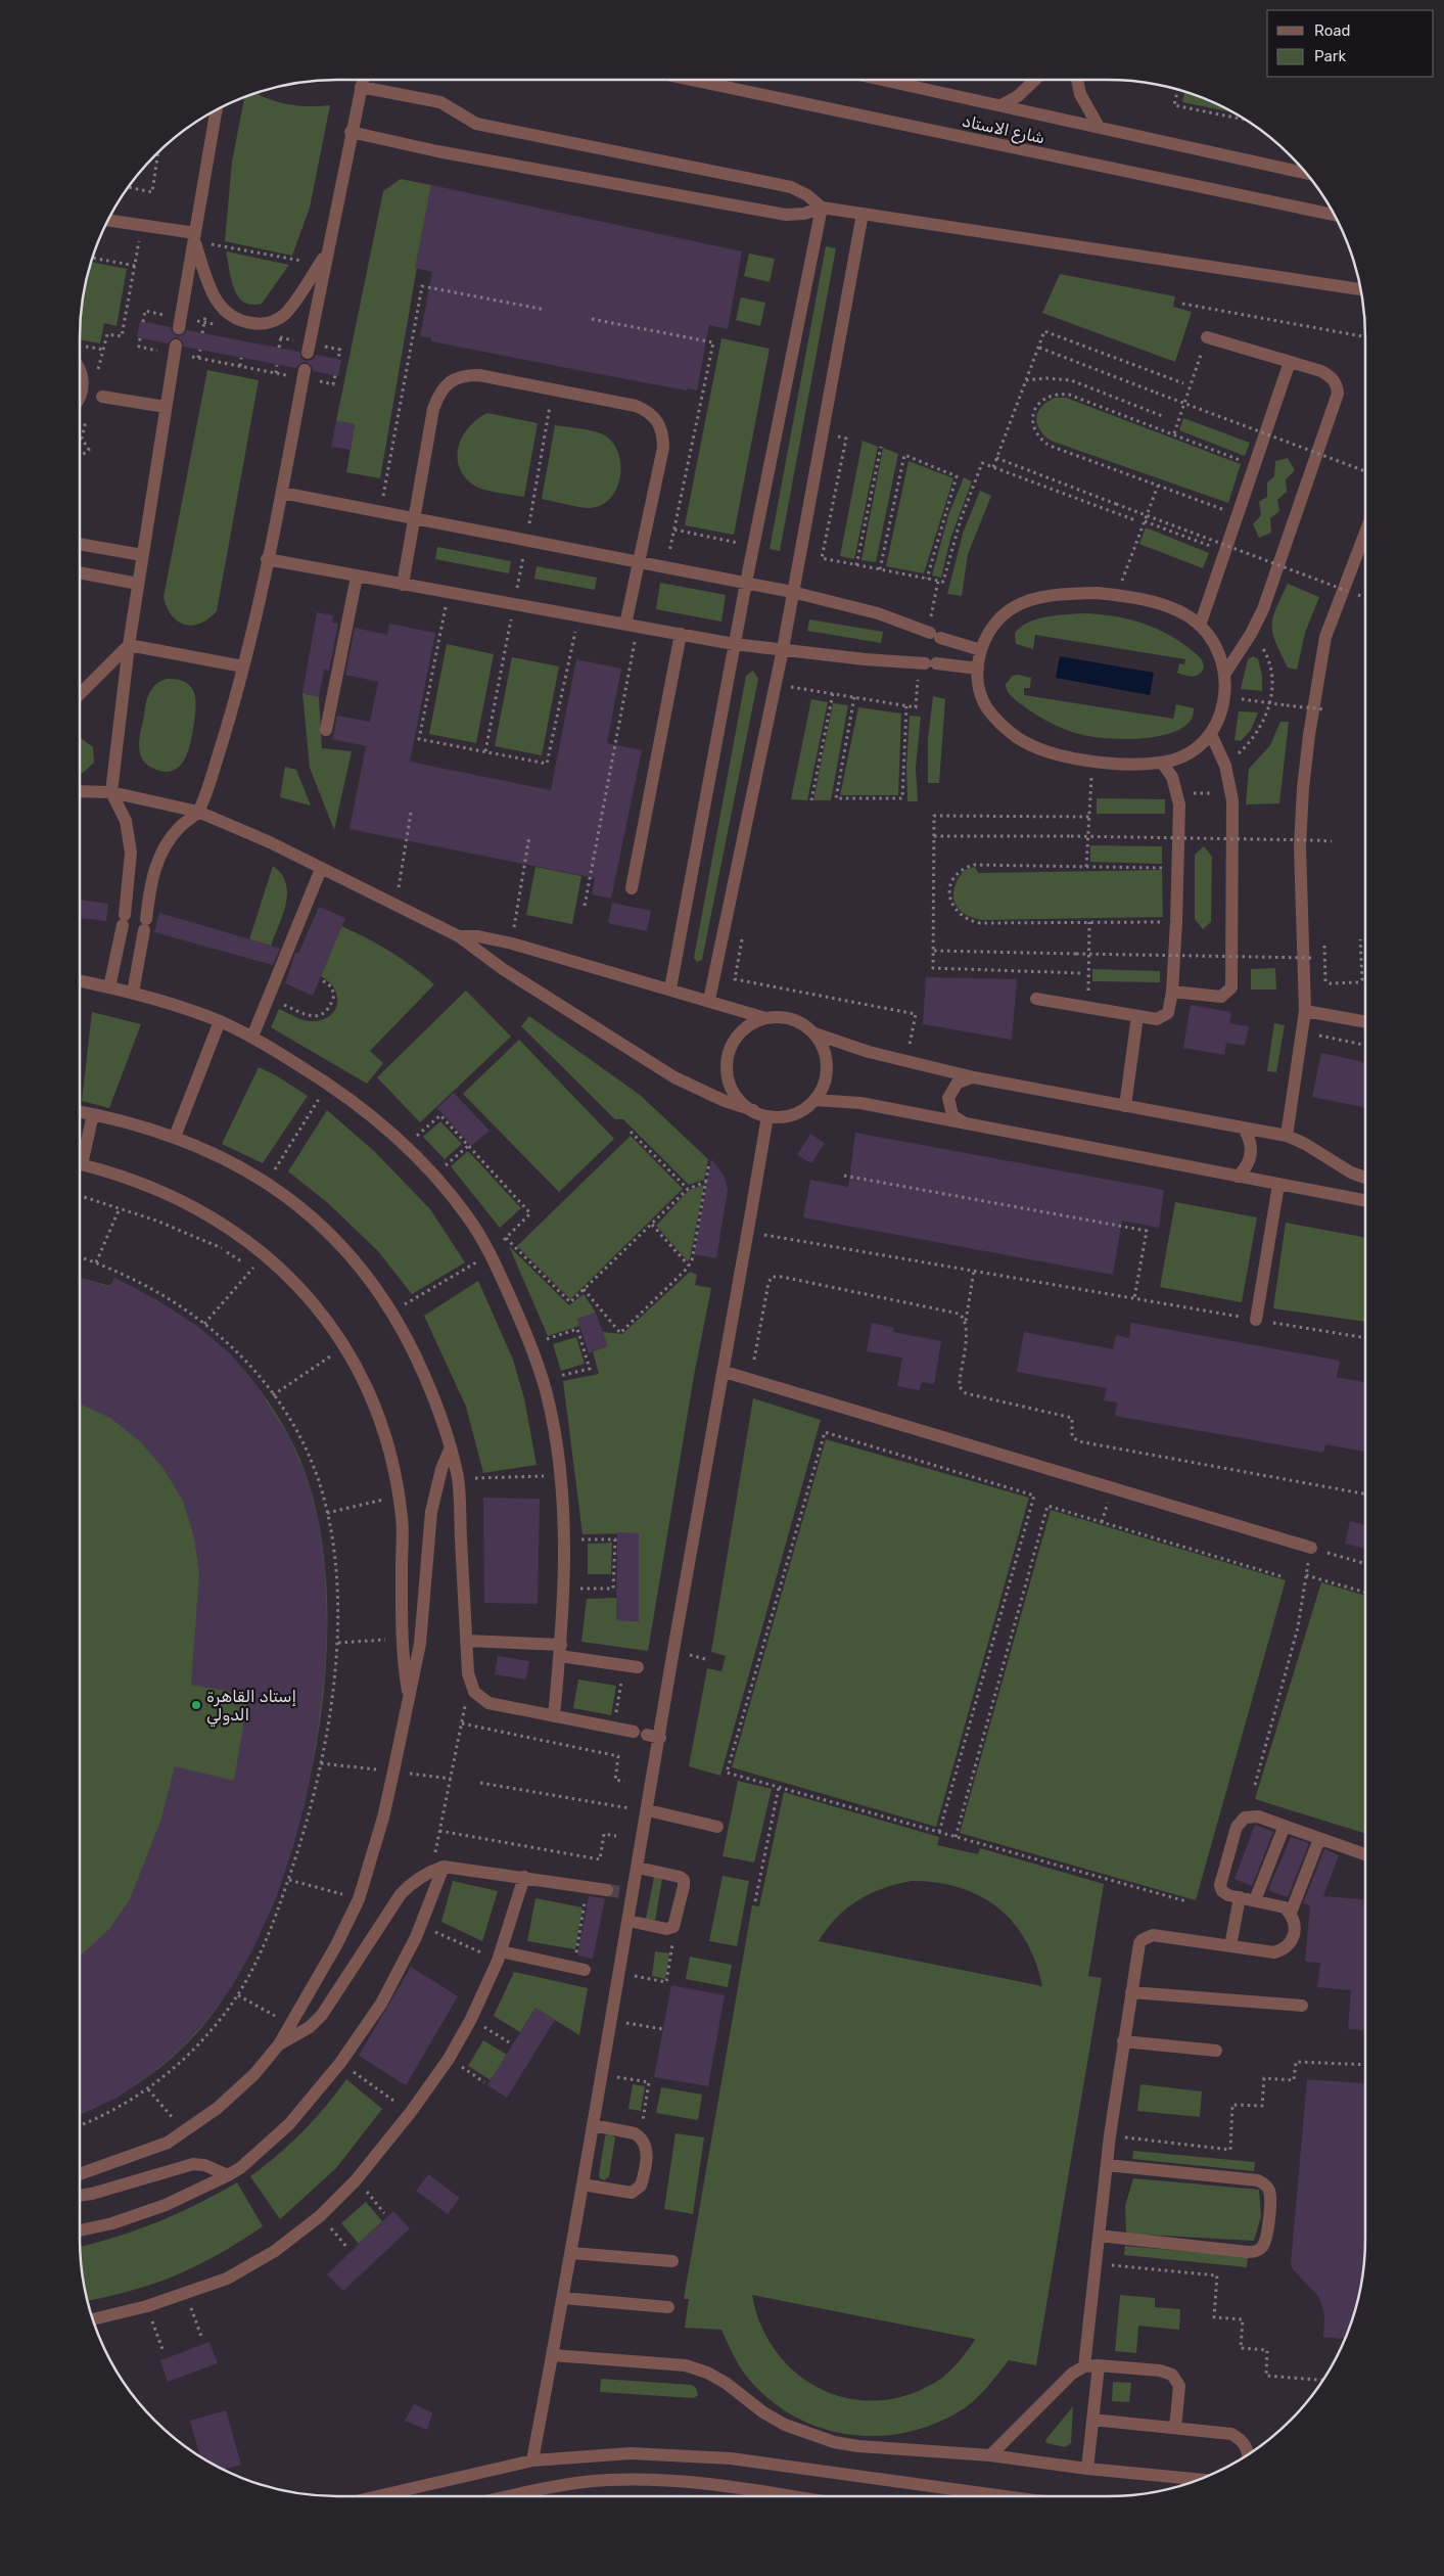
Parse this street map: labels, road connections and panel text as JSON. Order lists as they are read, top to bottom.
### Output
{
  "streets": {
    "street": ["شارع الاستاد"]
  },
  "places": ["إستاد القاهرة الدولي"],
  "legend": ["Road", "Park"]
}
